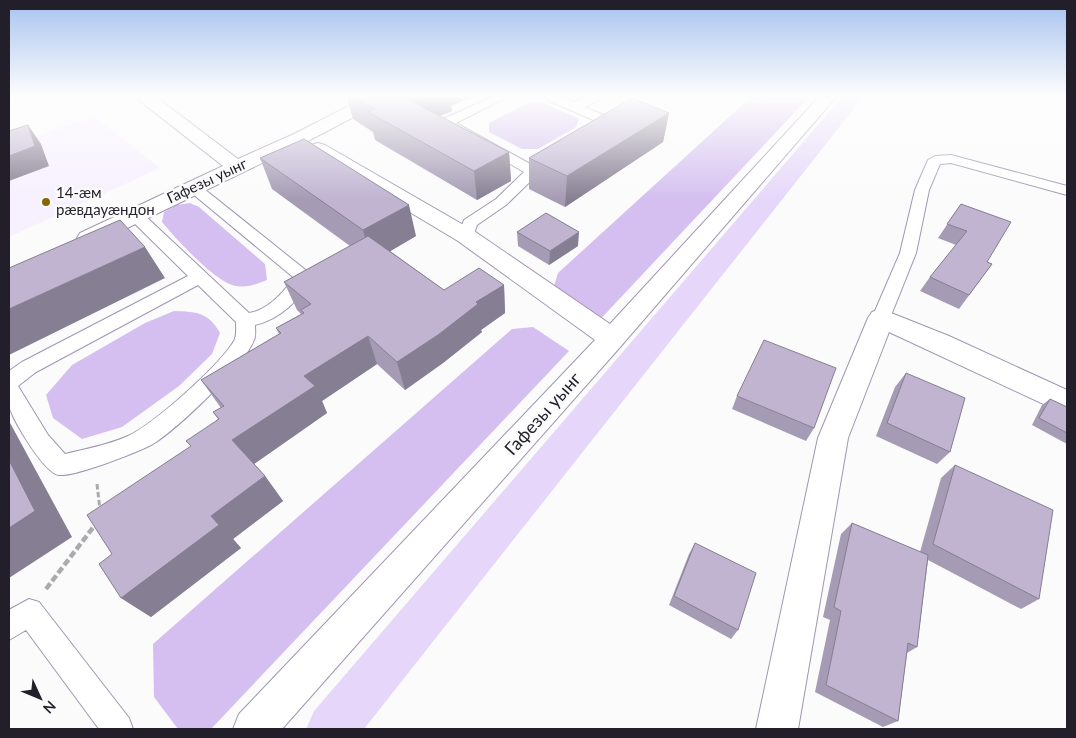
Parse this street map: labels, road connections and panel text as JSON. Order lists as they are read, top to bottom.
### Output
{
  "streets": {
    "street": ["Гафезы уынг"]
  },
  "places": ["14-æм рӕвдауӕндон"],
  "north": "bottom right"
}
